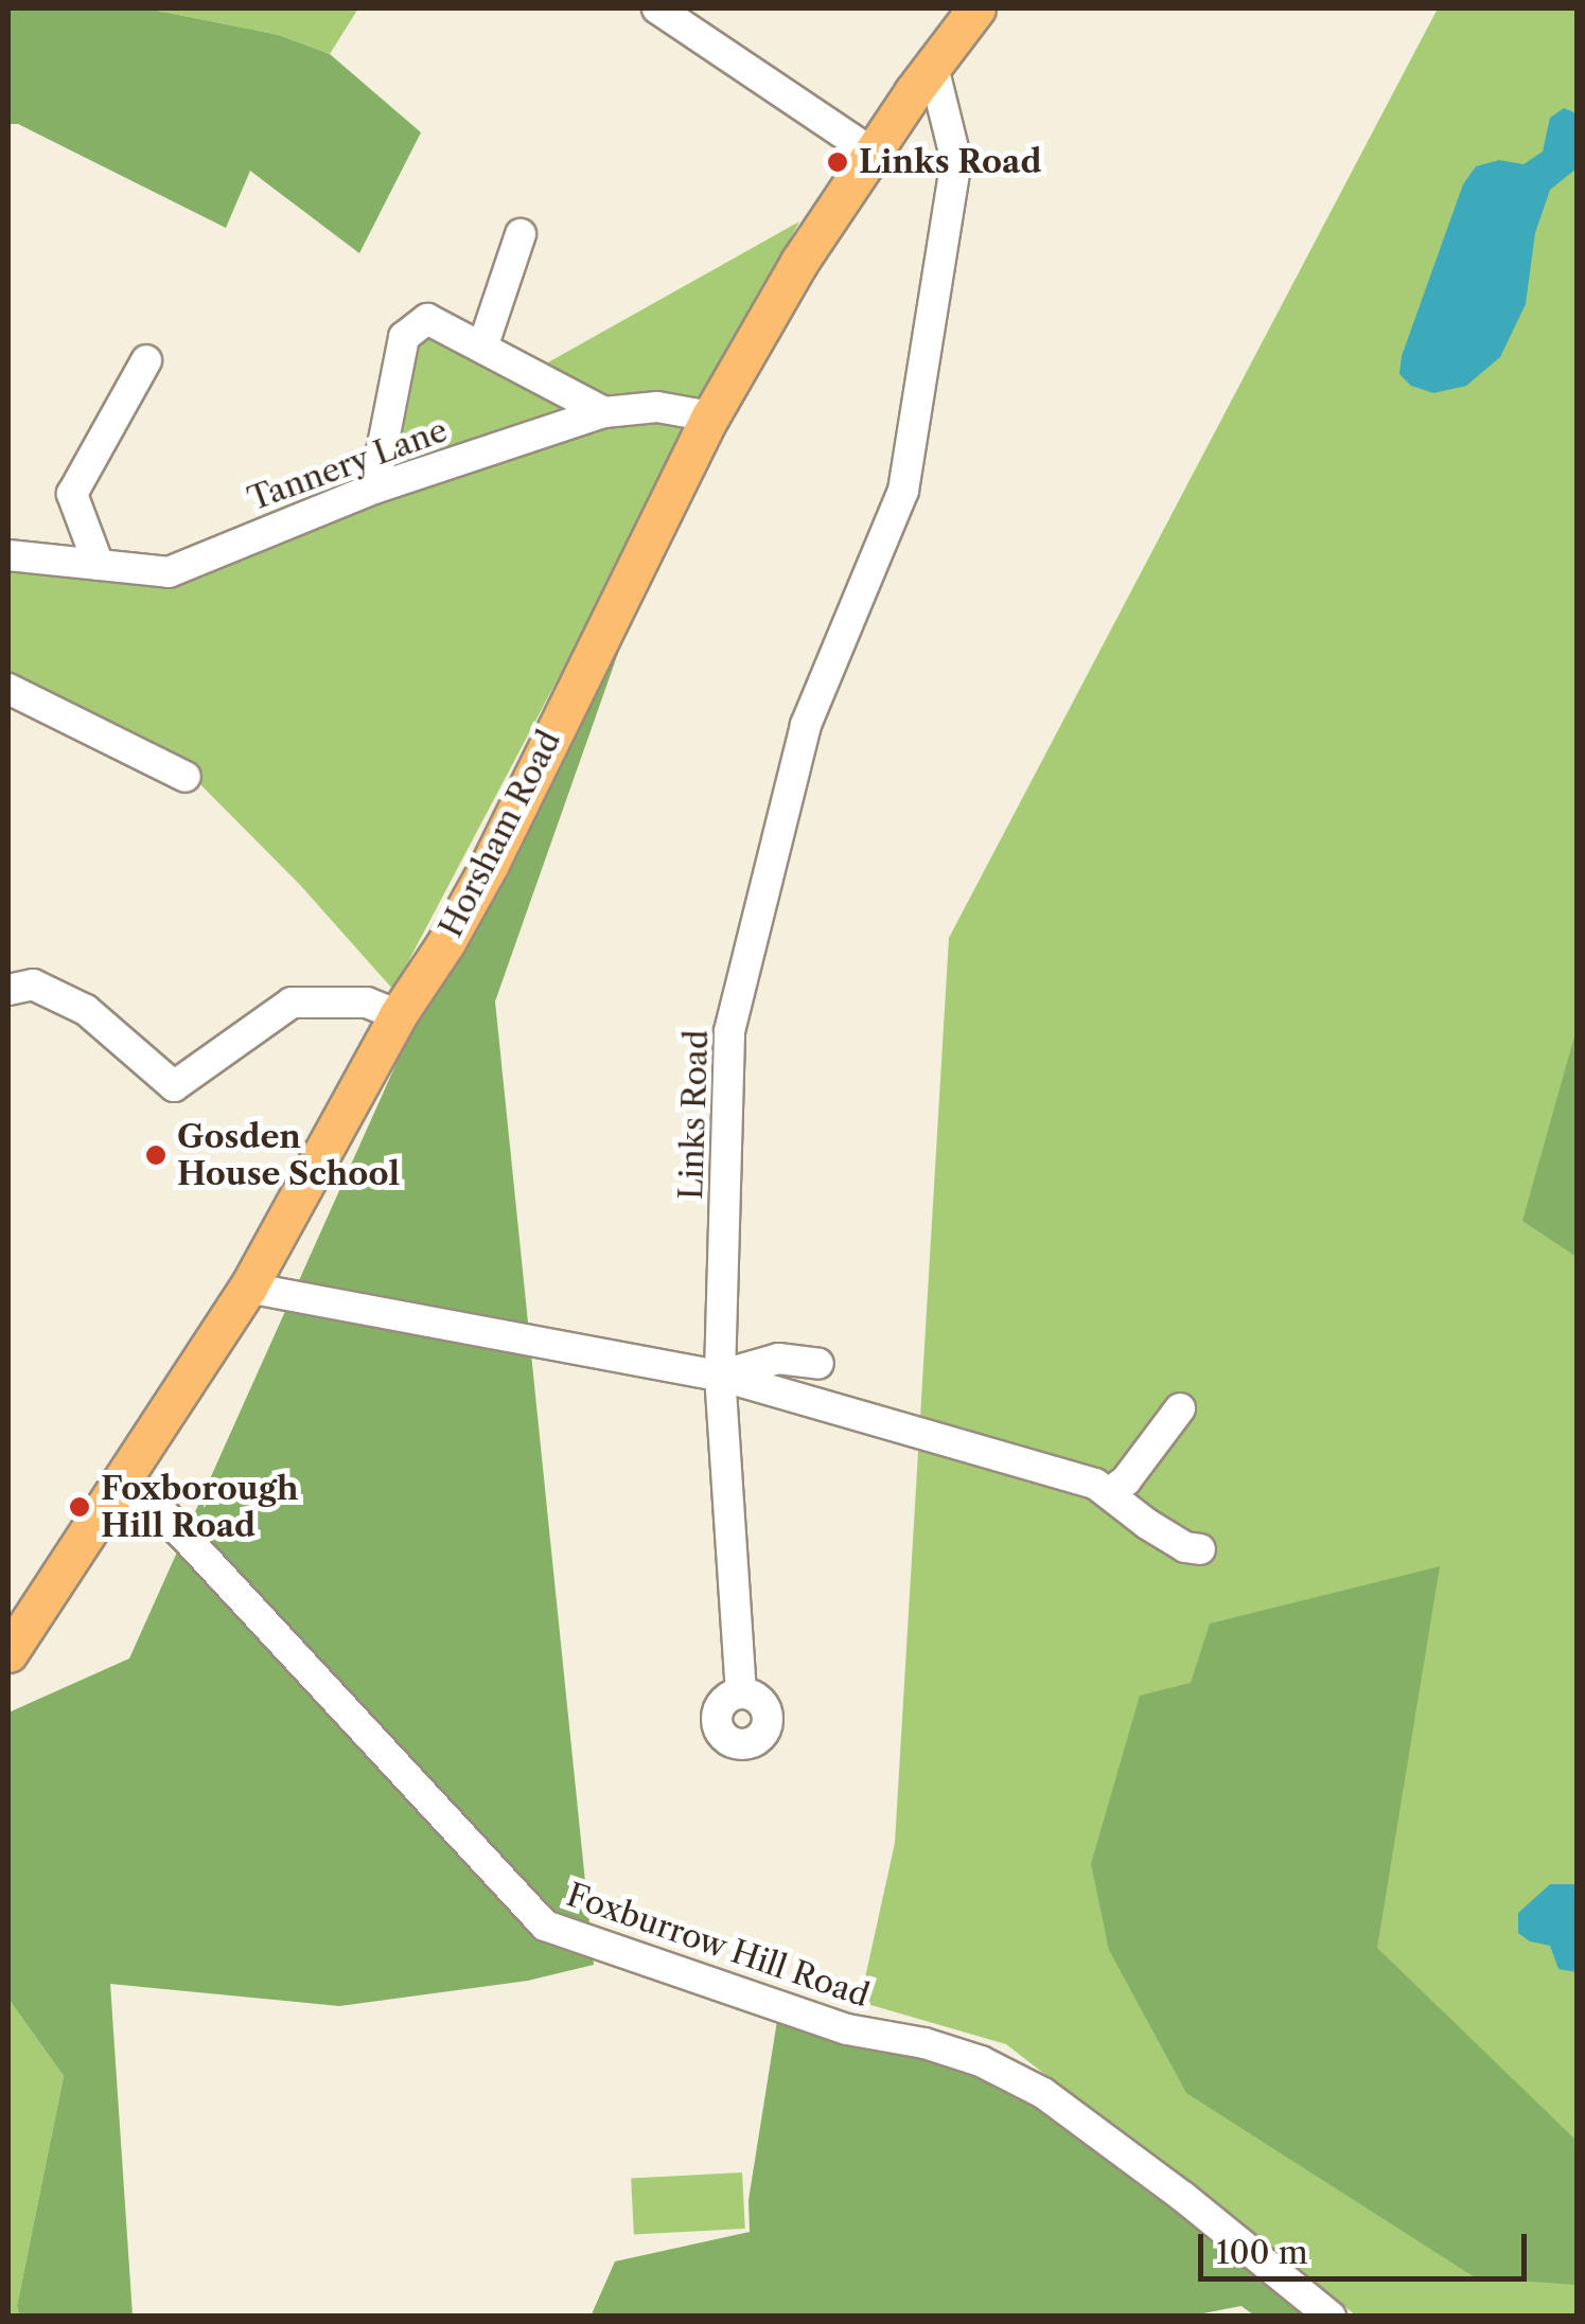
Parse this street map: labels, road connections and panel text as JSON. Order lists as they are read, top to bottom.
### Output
{
  "streets": {
    "main road": ["Horsham Road"],
    "street": ["Tannery Lane", "Links Road", "Foxburrow Hill Road"]
  },
  "crossings": [
    ["Tannery Lane", "Horsham Road"],
    ["Horsham Road", "Links Road"],
    ["Horsham Road", "Foxburrow Hill Road"]
  ],
  "places": ["Links Road", "Gosden House School", "Foxborough Hill Road"],
  "scale_bar": "100 m"
}
